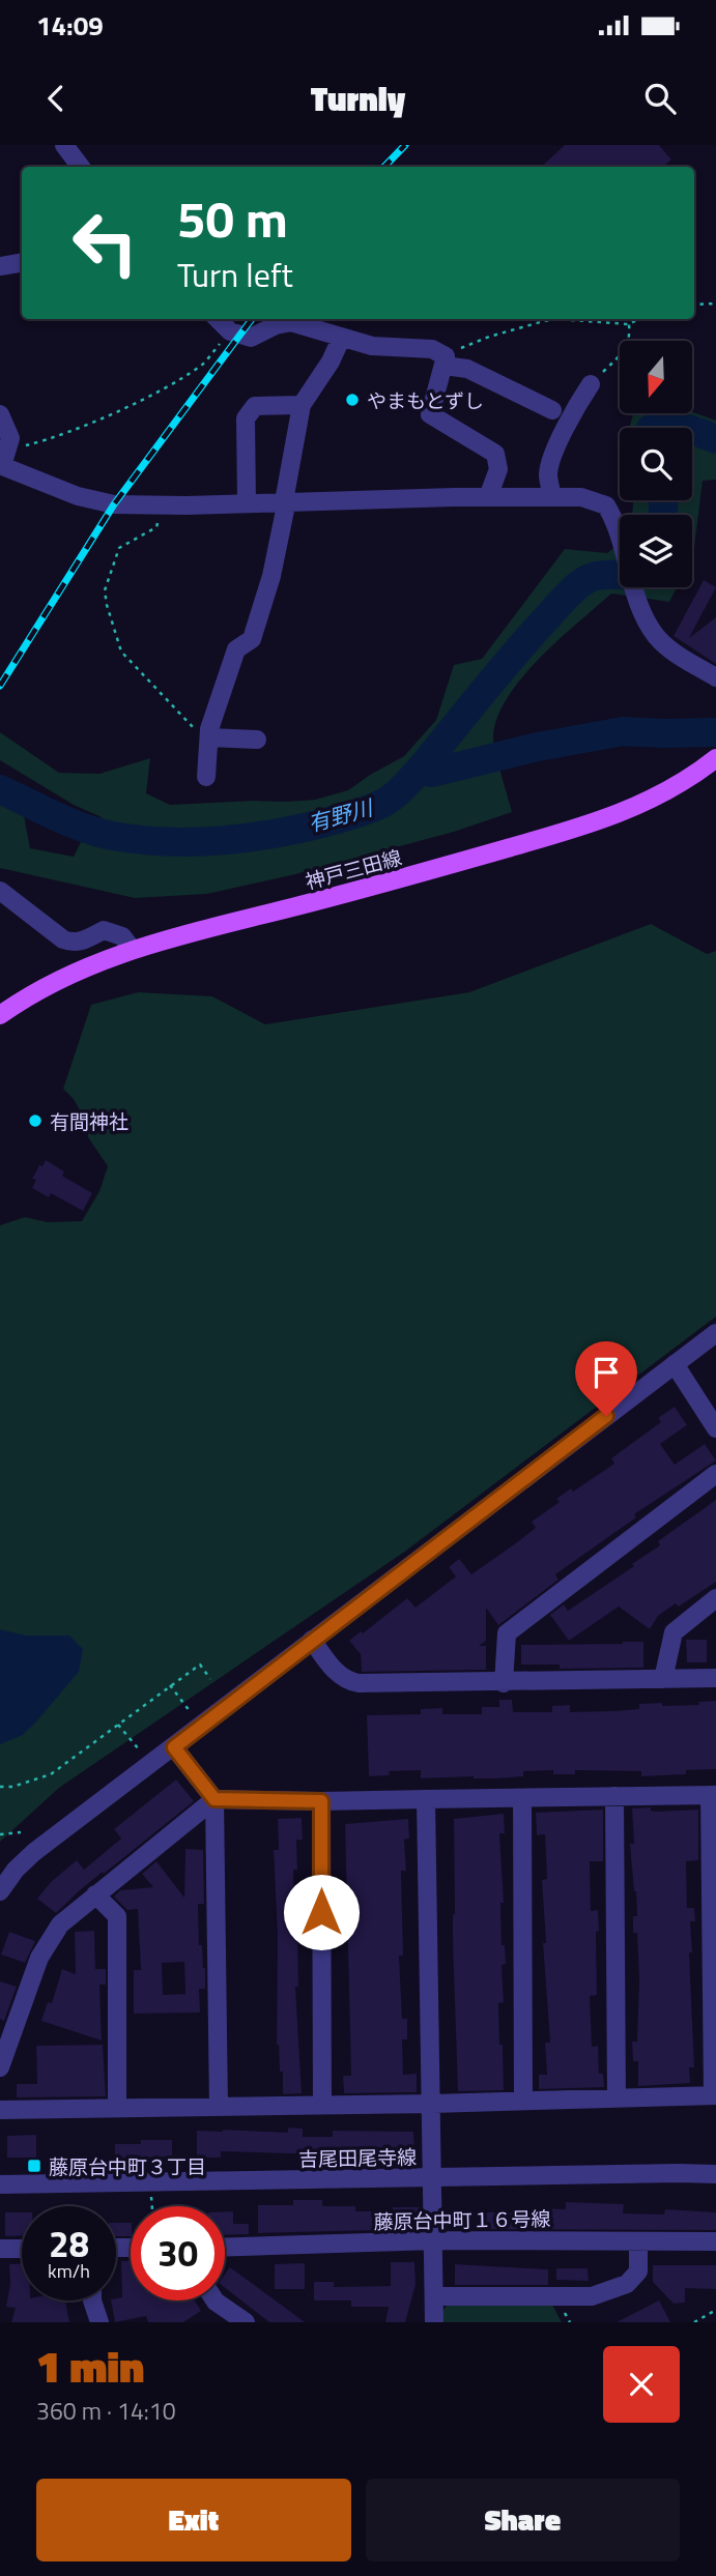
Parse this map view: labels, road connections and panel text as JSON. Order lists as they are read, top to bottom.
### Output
{
  "streets": {
    "main road": ["神戸三田線"],
    "street": ["吉尾田尾寺線", "藤原台中町１６号線"]
  },
  "water": ["有野川"],
  "places": {
    "other": ["やまもとずし", "有間神社"],
    "transit": ["藤原台中町３丁目"]
  },
  "north": "bottom",
  "page": {
    "status": "14:09",
    "header": "Turnly",
    "turn": ["50 m", "Turn left"],
    "speed": "28 km/h",
    "limit": "30",
    "heading": ["1 min", "360 m · 14:10"],
    "buttons": ["Exit", "Share"]
  }
}
